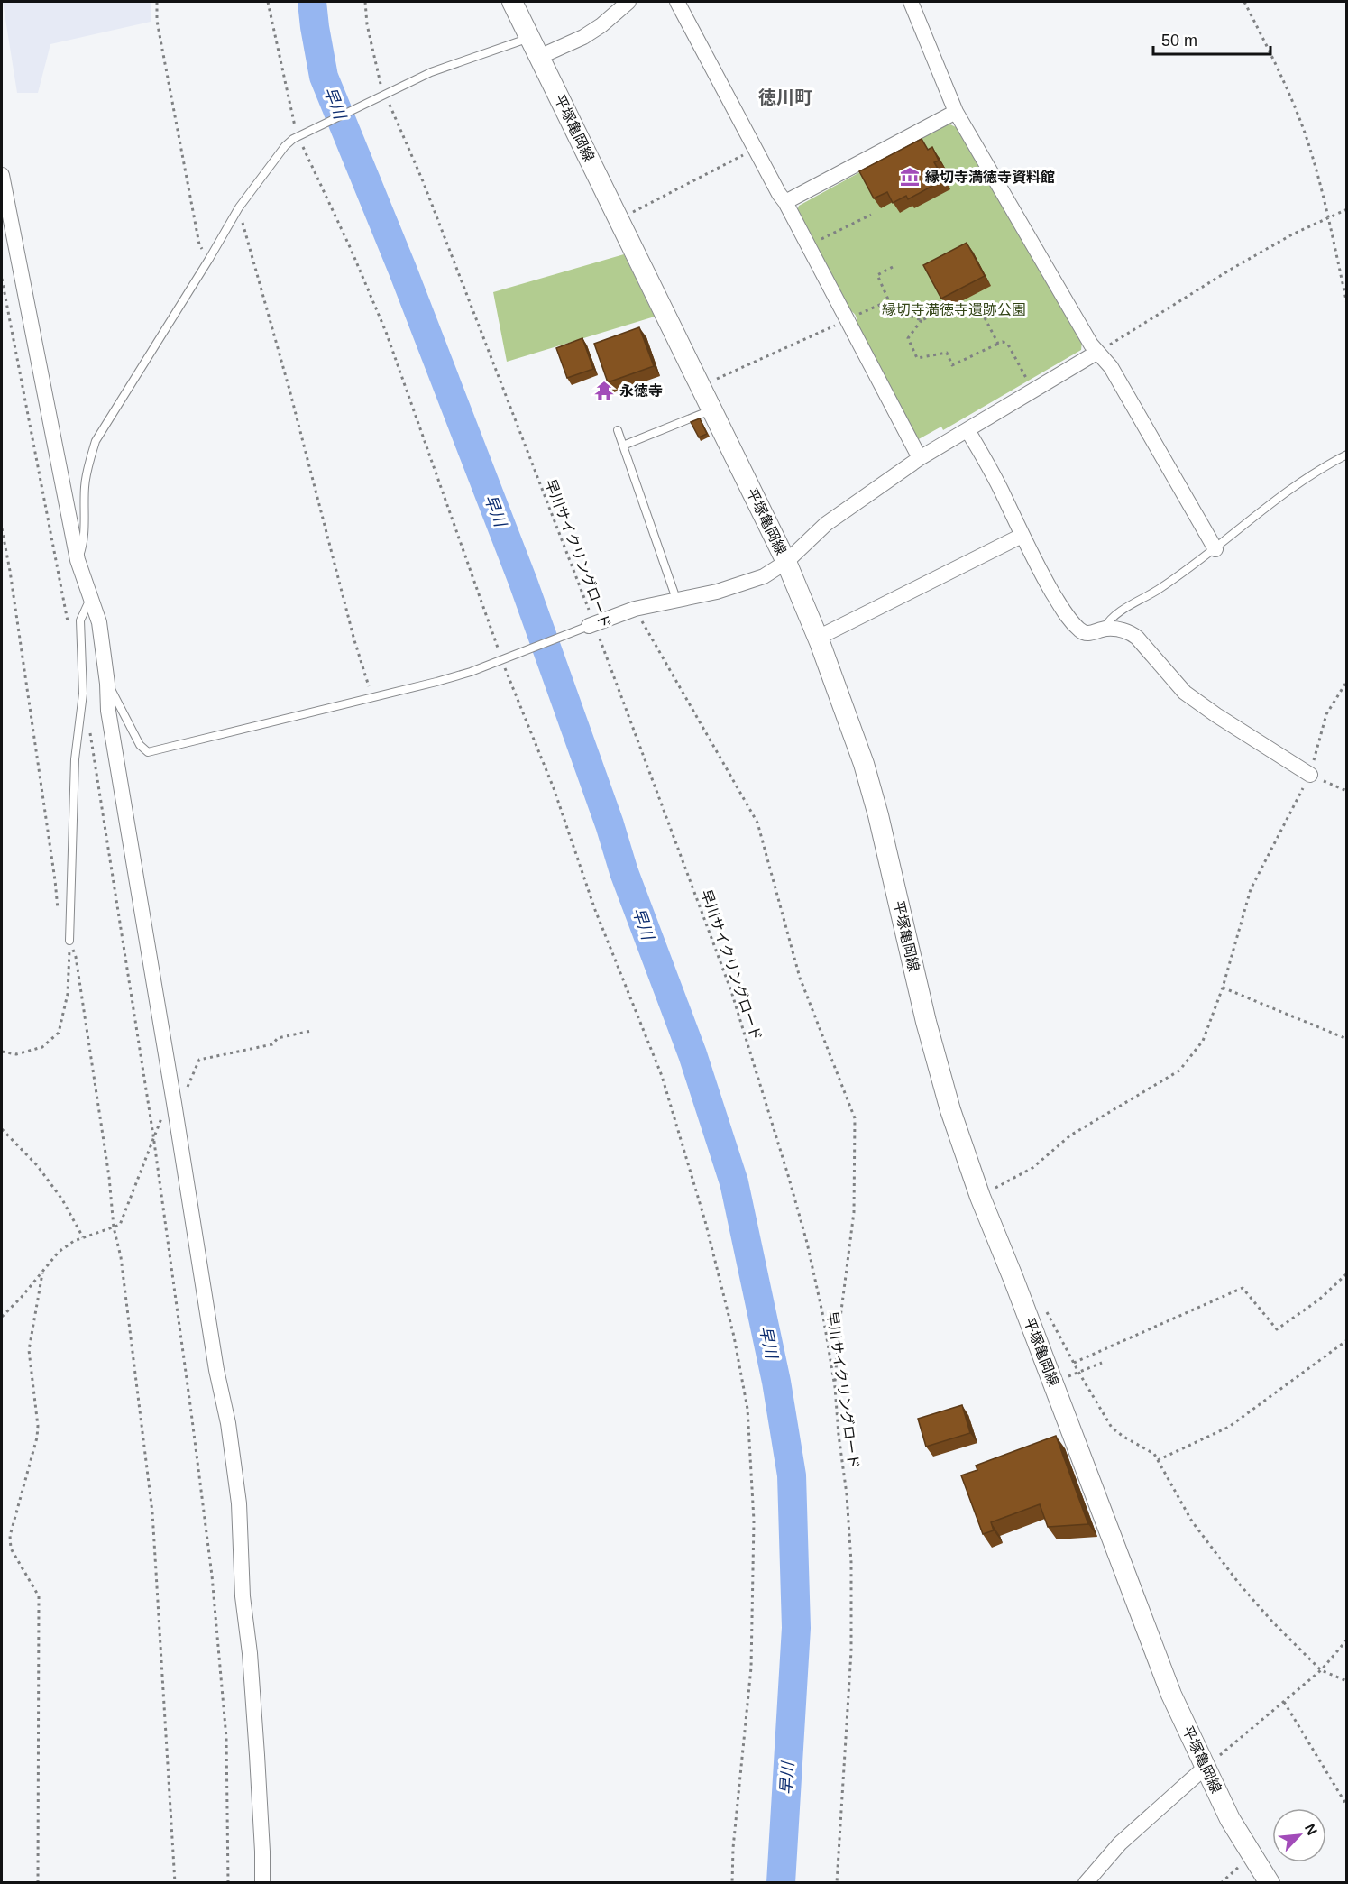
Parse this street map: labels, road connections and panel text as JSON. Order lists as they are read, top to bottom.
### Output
{
  "streets": {
    "main road": ["平塚亀岡線"],
    "path": ["早川サイクリングロード"]
  },
  "districts": ["徳川町"],
  "water": ["早川"],
  "parks": ["縁切寺満徳寺遺跡公園"],
  "places": {
    "museum": ["縁切寺満徳寺資料館"],
    "temple": ["永徳寺"]
  },
  "scale_bar": "50 m",
  "north": "top right"
}
